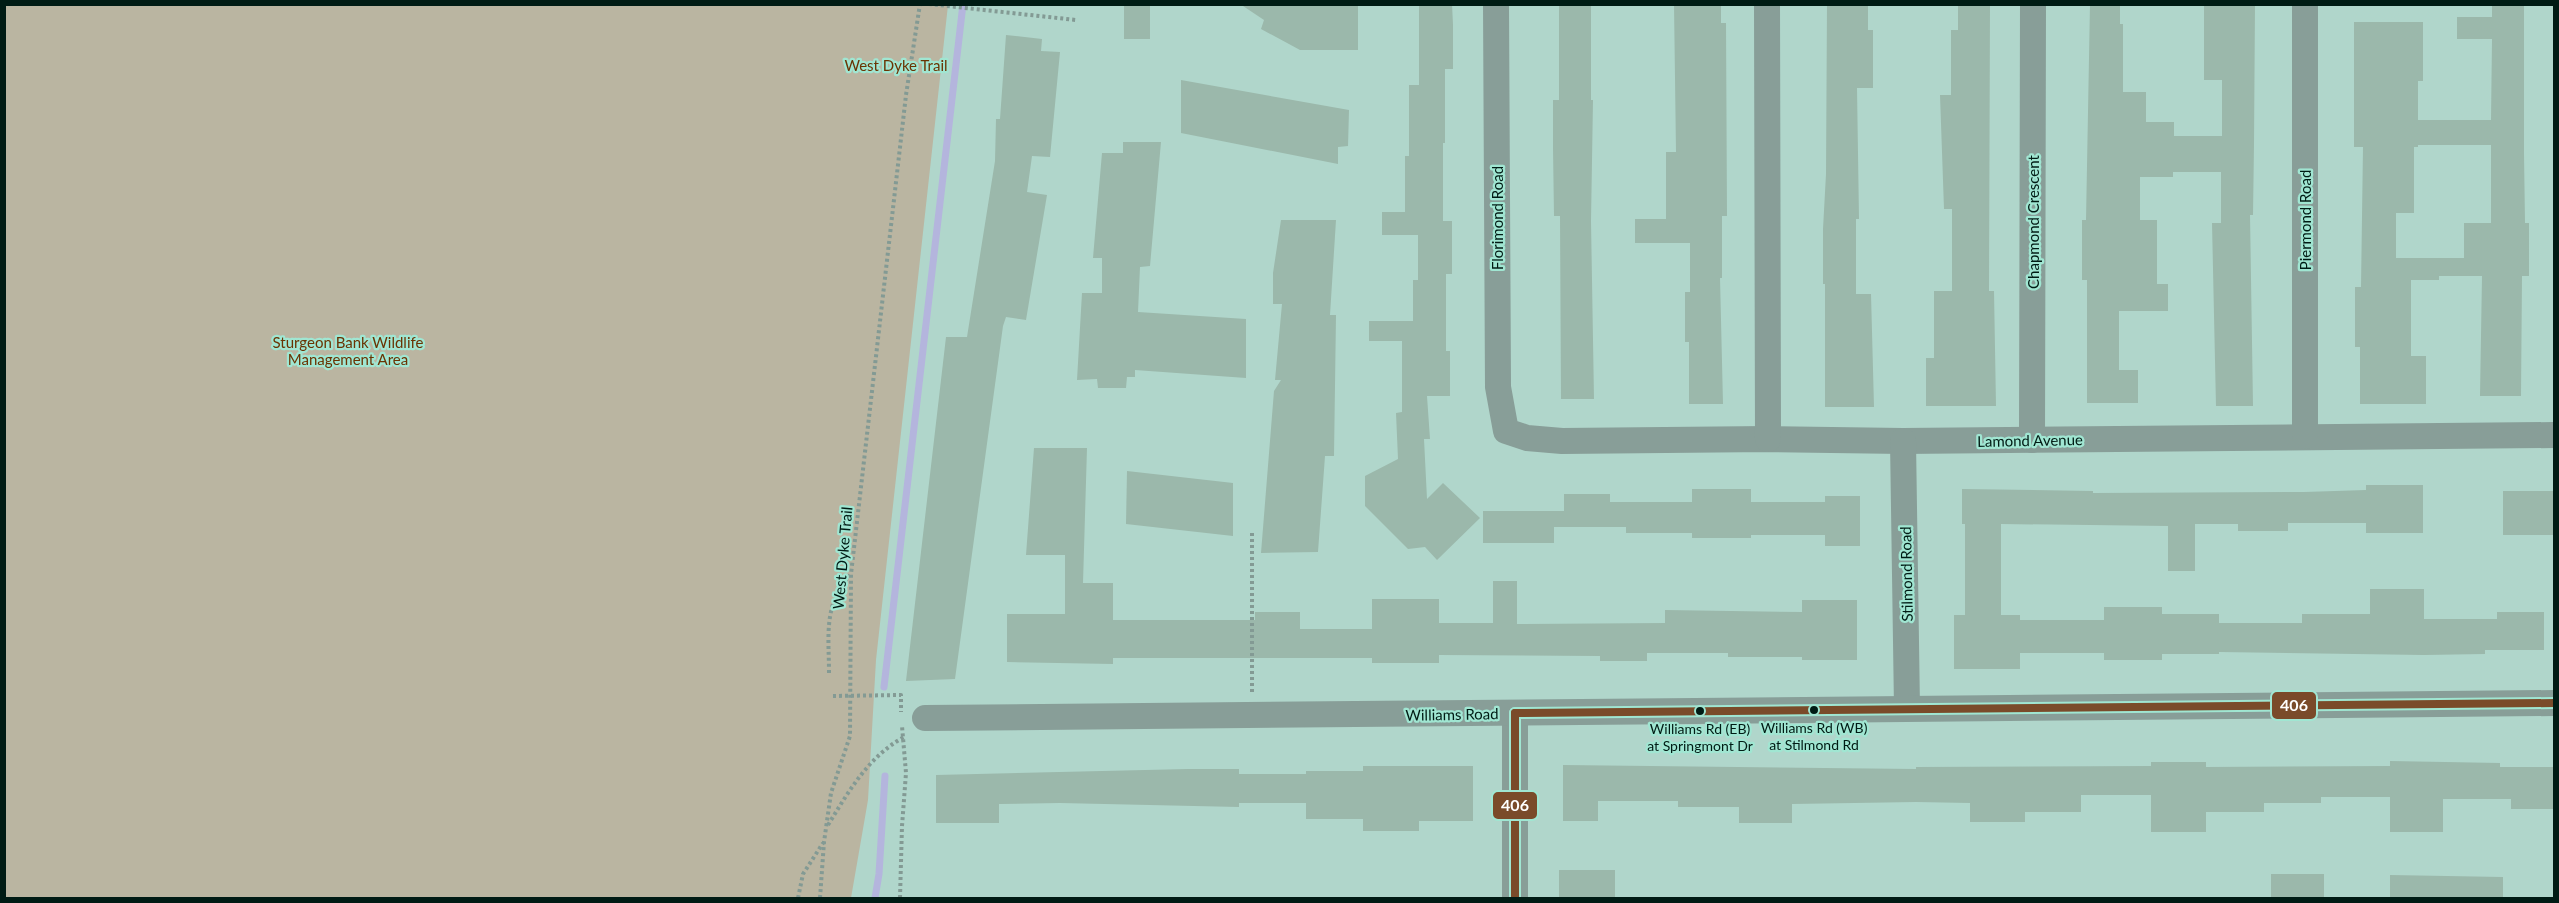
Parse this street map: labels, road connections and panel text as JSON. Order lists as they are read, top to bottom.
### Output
{
  "streets": {
    "street": [
      "Florimond Road",
      "Piermond Road",
      "Chapmond Crescent",
      "Lamond Avenue",
      "Stilmond Road",
      "Williams Road"
    ],
    "path": ["West Dyke Trail"]
  },
  "crossings": [
    ["Florimond Road", "Lamond Avenue"],
    ["Piermond Road", "Lamond Avenue"],
    ["Chapmond Crescent", "Lamond Avenue"],
    ["Lamond Avenue", "Stilmond Road"],
    ["Stilmond Road", "Williams Road"]
  ],
  "parks": ["West Dyke Trail", "Sturgeon Bank Wildlife Management Area"],
  "places": ["Williams Rd (WB) at Stilmond Rd", "Williams Rd (EB) at Springmont Dr"],
  "lines": ["transit line 406"]
}
